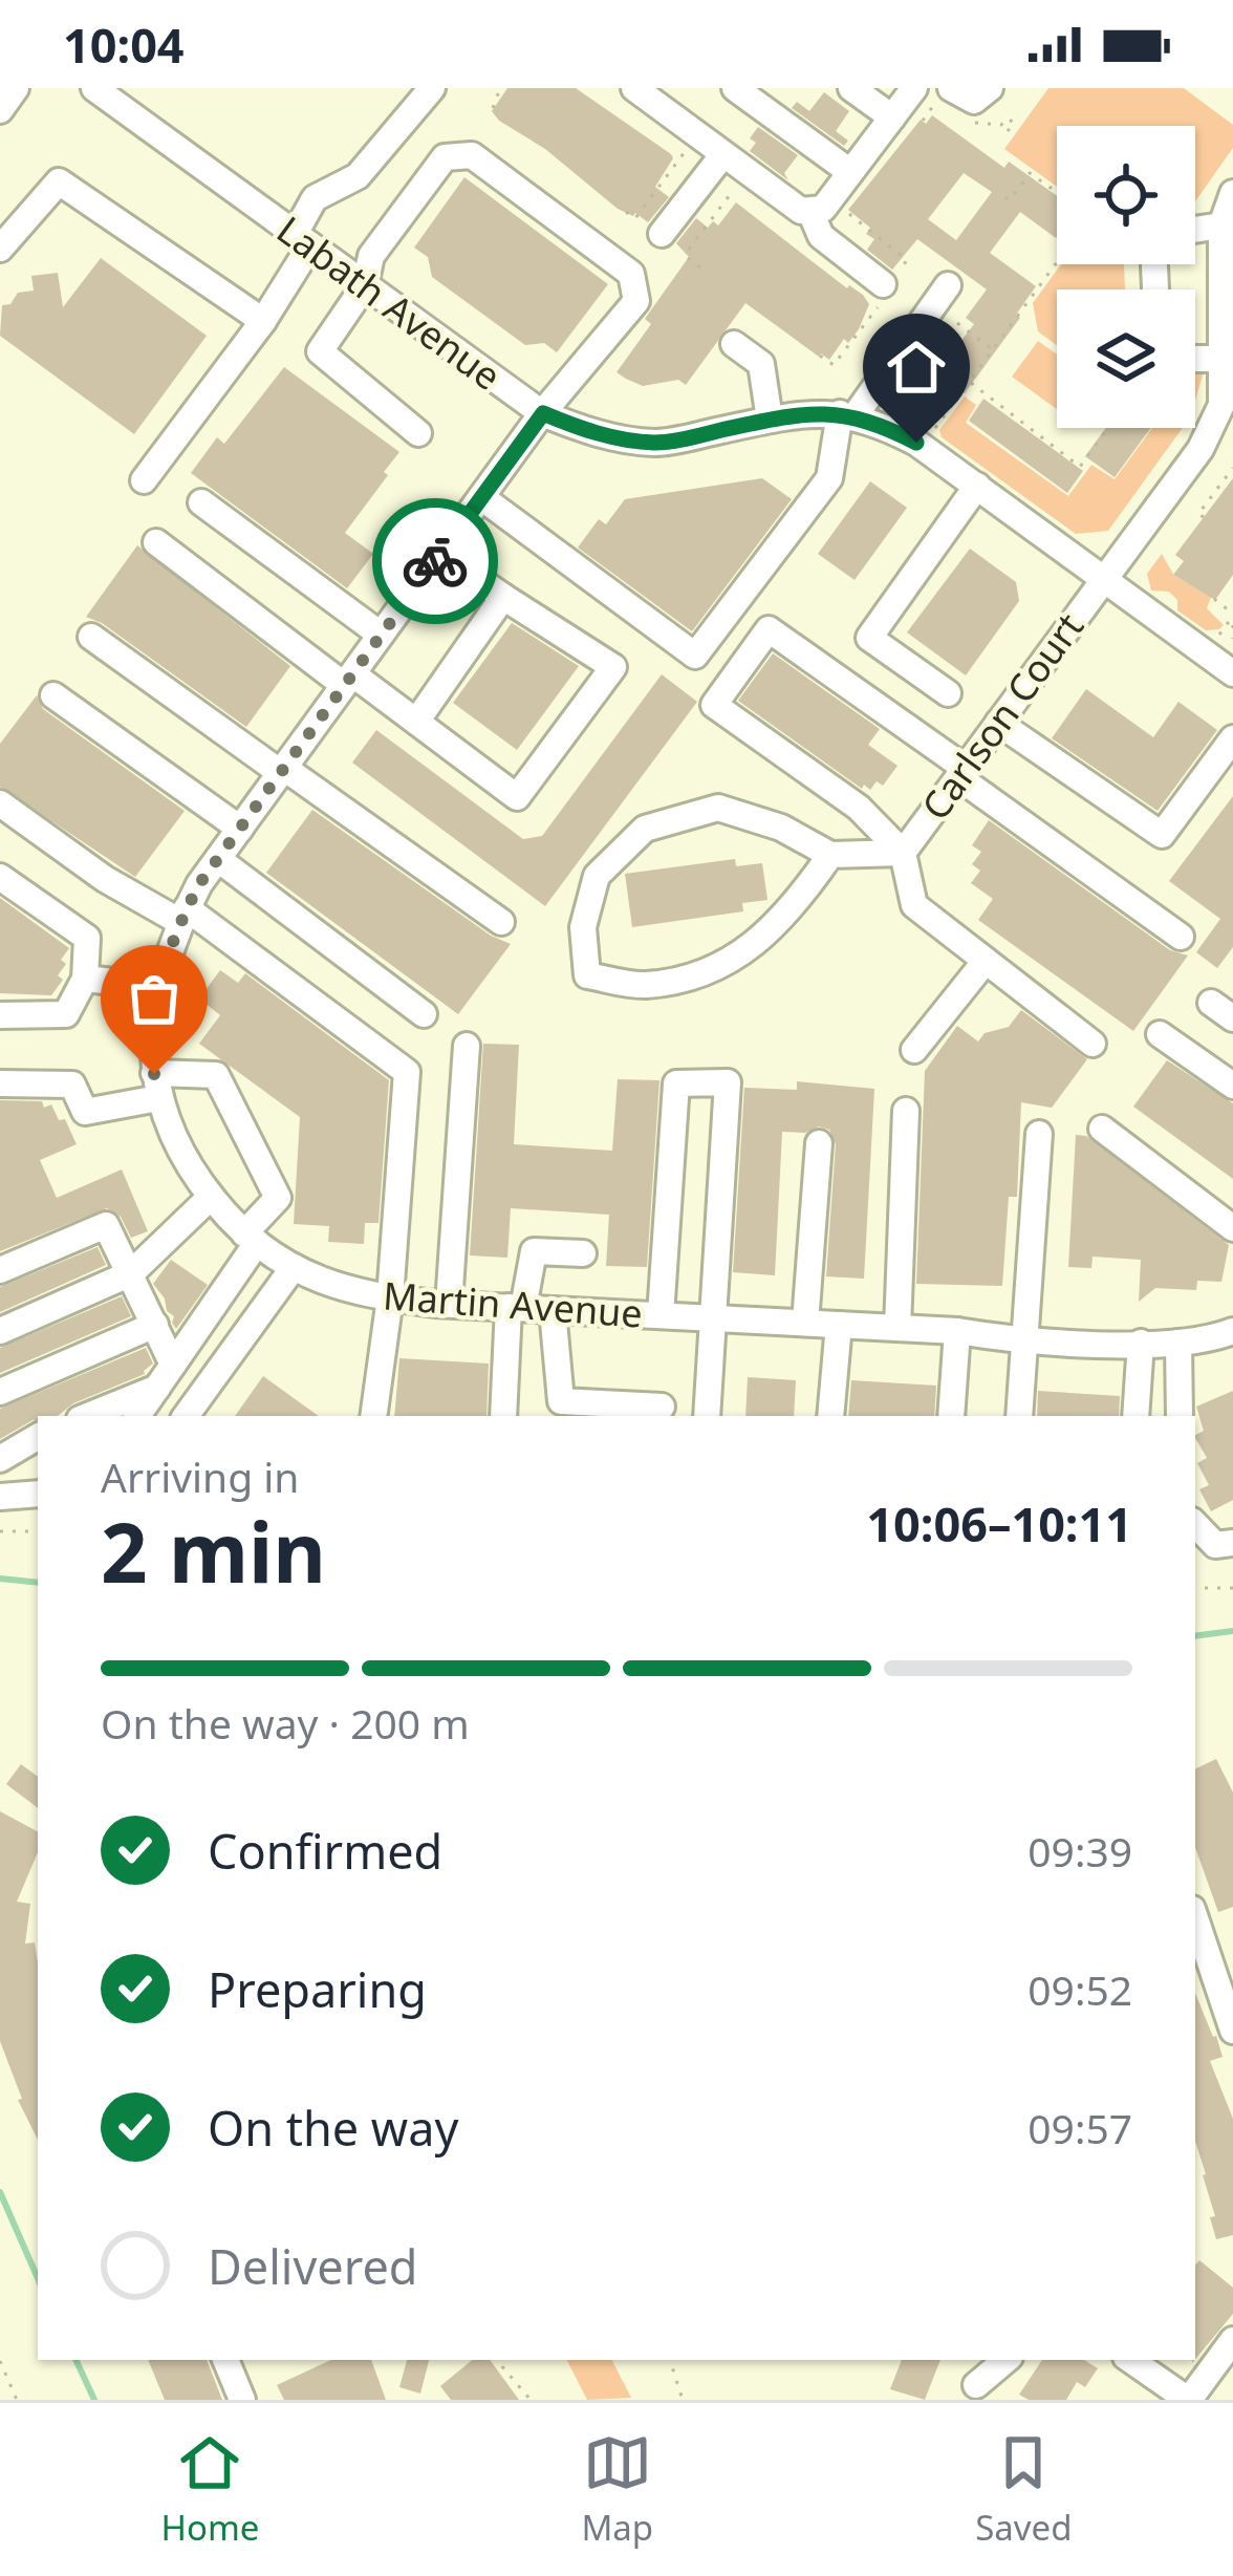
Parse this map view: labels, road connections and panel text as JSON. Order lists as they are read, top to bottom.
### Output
{
  "streets": {
    "street": ["Labath Avenue", "Carlson Court", "Martin Avenue"]
  },
  "crossings": [
    ["Labath Avenue", "Carlson Court"],
    ["Labath Avenue", "Martin Avenue"]
  ],
  "page": {
    "status": "10:04",
    "heading": ["2 min", "Arriving in", "10:06–10:11"],
    "bar": "On the way · 200 m",
    "list": [
      ["Confirmed", "09:39"],
      ["Preparing", "09:52"],
      ["On the way", "09:57"],
      "Delivered"
    ],
    "tabs": ["Home", "Map", "Saved"]
  }
}
